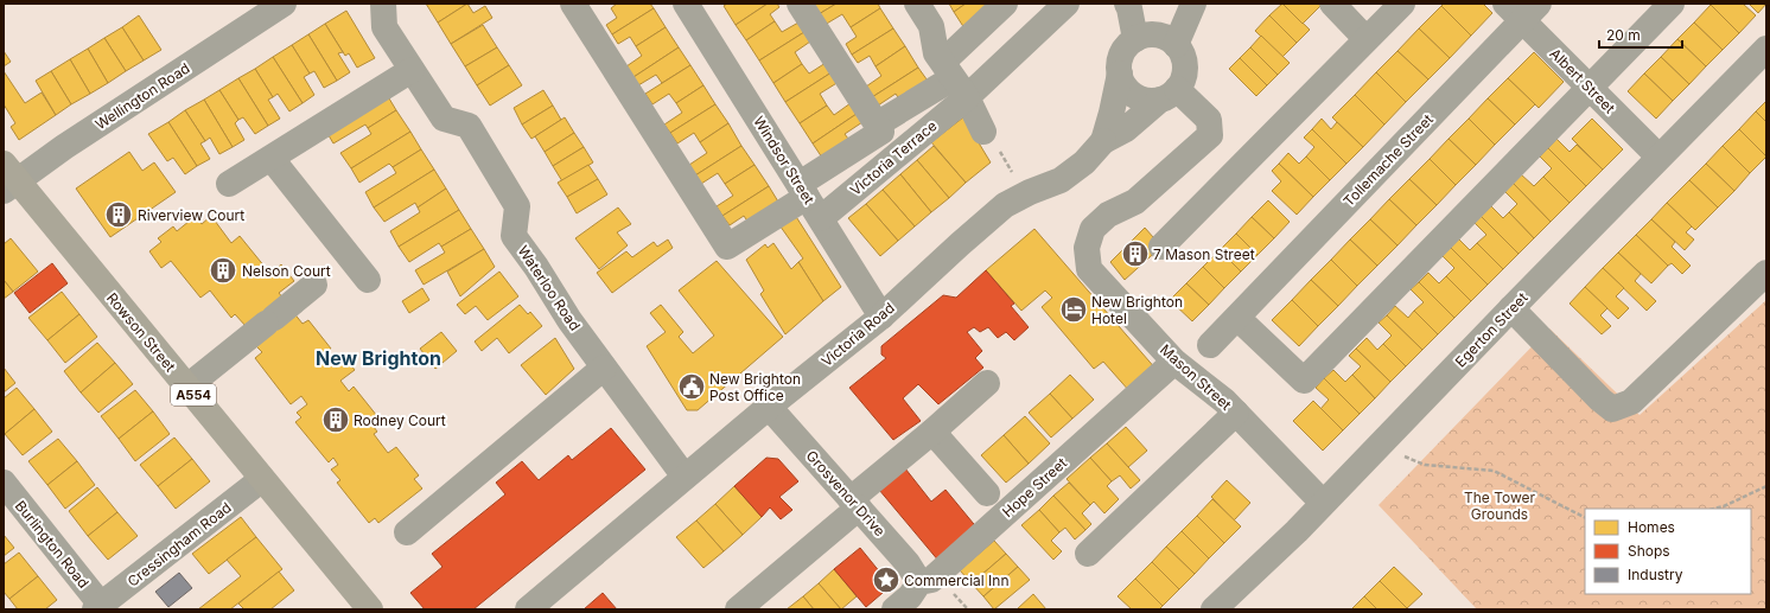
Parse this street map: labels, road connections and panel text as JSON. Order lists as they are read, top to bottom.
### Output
{
  "streets": {
    "main road": ["Rowson Street", "A554"],
    "street": [
      "Albert Street",
      "Wellington Road",
      "Victoria Terrace",
      "Windsor Street",
      "Tollemache Street",
      "Waterloo Road",
      "Egerton Street",
      "Victoria Road",
      "Mason Street",
      "Hope Street",
      "Grosvenor Drive",
      "Burlington Road",
      "Cressingham Road"
    ]
  },
  "crossings": [
    ["Albert Street", "Tollemache Street"],
    ["Albert Street", "Egerton Street"],
    ["Wellington Road", "Rowson Street"],
    ["Victoria Terrace", "Windsor Street"],
    ["Windsor Street", "Victoria Road"],
    ["Waterloo Road", "Victoria Road"],
    ["Egerton Street", "Mason Street"],
    ["Rowson Street", "Cressingham Road"],
    ["Victoria Road", "Mason Street"],
    ["Victoria Road", "Grosvenor Drive"],
    ["Mason Street", "Hope Street"],
    ["Hope Street", "Grosvenor Drive"],
    ["Burlington Road", "Cressingham Road"]
  ],
  "districts": ["New Brighton"],
  "parks": ["The Tower Grounds"],
  "places": {
    "building": [
      "Riverview Court",
      "7 Mason Street",
      "Nelson Court",
      "Rodney Court"
    ],
    "hotel": ["New Brighton Hotel"],
    "public building": ["New Brighton Post Office"],
    "place": ["Commercial Inn"]
  },
  "legend": ["Homes", "Shops", "Industry"],
  "scale_bar": "20 m"
}
